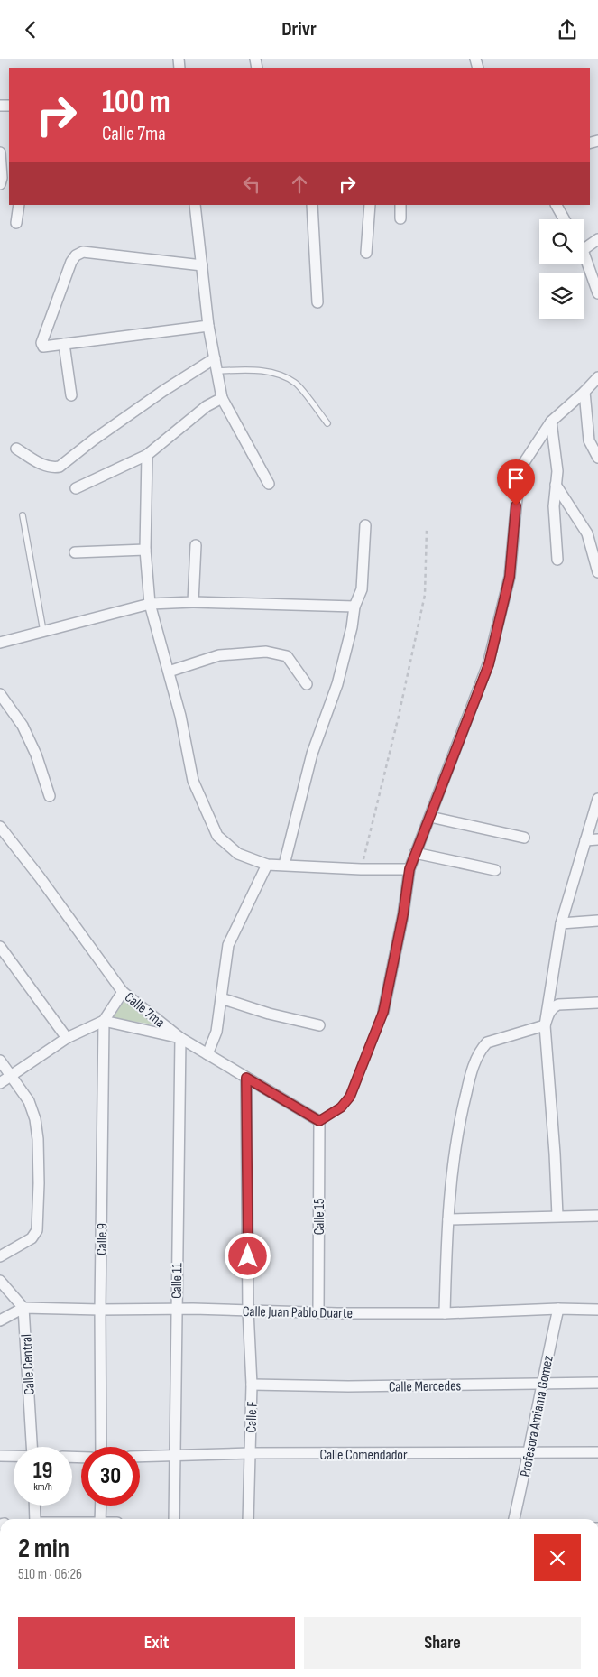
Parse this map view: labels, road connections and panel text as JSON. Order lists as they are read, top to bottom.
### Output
{
  "streets": {
    "street": [
      "Calle 7ma",
      "Calle 15",
      "Calle 9",
      "Calle 11",
      "Calle Juan Pablo Duarte",
      "Calle Central",
      "Calle Mercedes",
      "Profesora Amiama Gomez",
      "Calle F",
      "Calle Comendador"
    ]
  },
  "crossings": [
    ["Calle 7ma", "Calle 15"],
    ["Calle 7ma", "Calle 11"],
    ["Calle 7ma", "Calle F"],
    ["Calle 15", "Calle Juan Pablo Duarte"],
    ["Calle 9", "Calle Juan Pablo Duarte"],
    ["Calle 11", "Calle Juan Pablo Duarte"],
    ["Calle 11", "Calle Comendador"],
    ["Calle Juan Pablo Duarte", "Calle Central"],
    ["Calle Juan Pablo Duarte", "Profesora Amiama Gomez"],
    ["Calle Juan Pablo Duarte", "Calle F"],
    ["Calle Mercedes", "Profesora Amiama Gomez"],
    ["Calle Mercedes", "Calle F"],
    ["Profesora Amiama Gomez", "Calle Comendador"],
    ["Calle F", "Calle Comendador"]
  ],
  "page": {
    "header": "Drivr",
    "turn": ["100 m", "Calle 7ma"],
    "speed": "19 km/h",
    "limit": "30",
    "heading": ["2 min", "510 m · 06:26"],
    "buttons": ["Exit", "Share"]
  }
}
